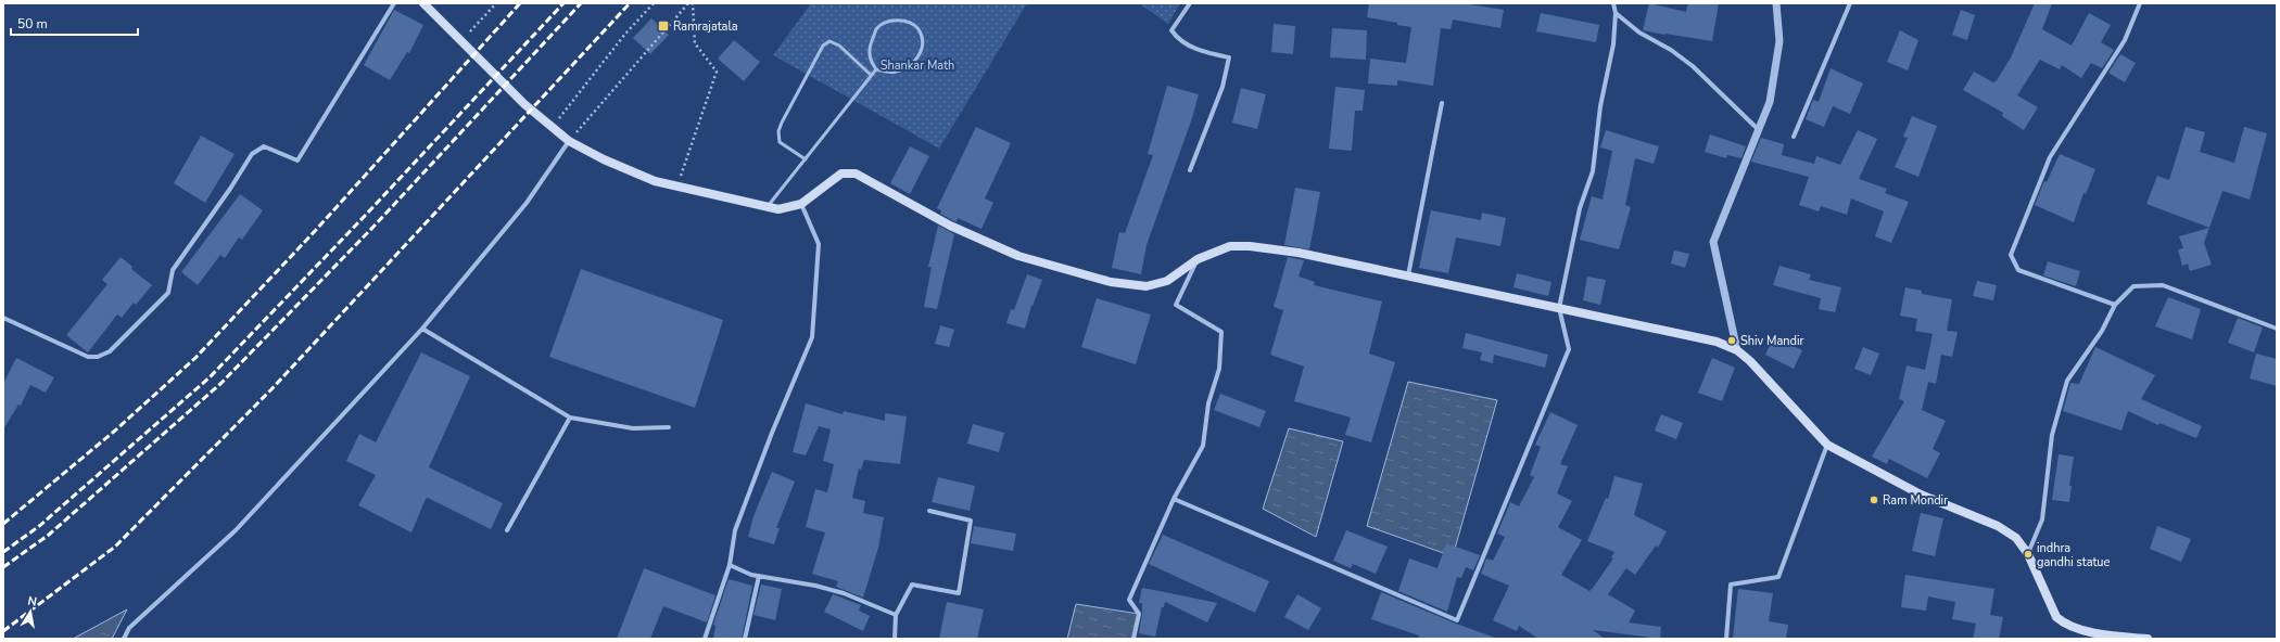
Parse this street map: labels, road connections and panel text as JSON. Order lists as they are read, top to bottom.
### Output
{
  "parks": ["Shankar Math"],
  "places": {
    "transit": ["Ramrajatala"],
    "other": ["Shiv Mandir", "Ram Mondir", "indhra gandhi statue"]
  },
  "scale_bar": "50 m",
  "north": "top"
}
